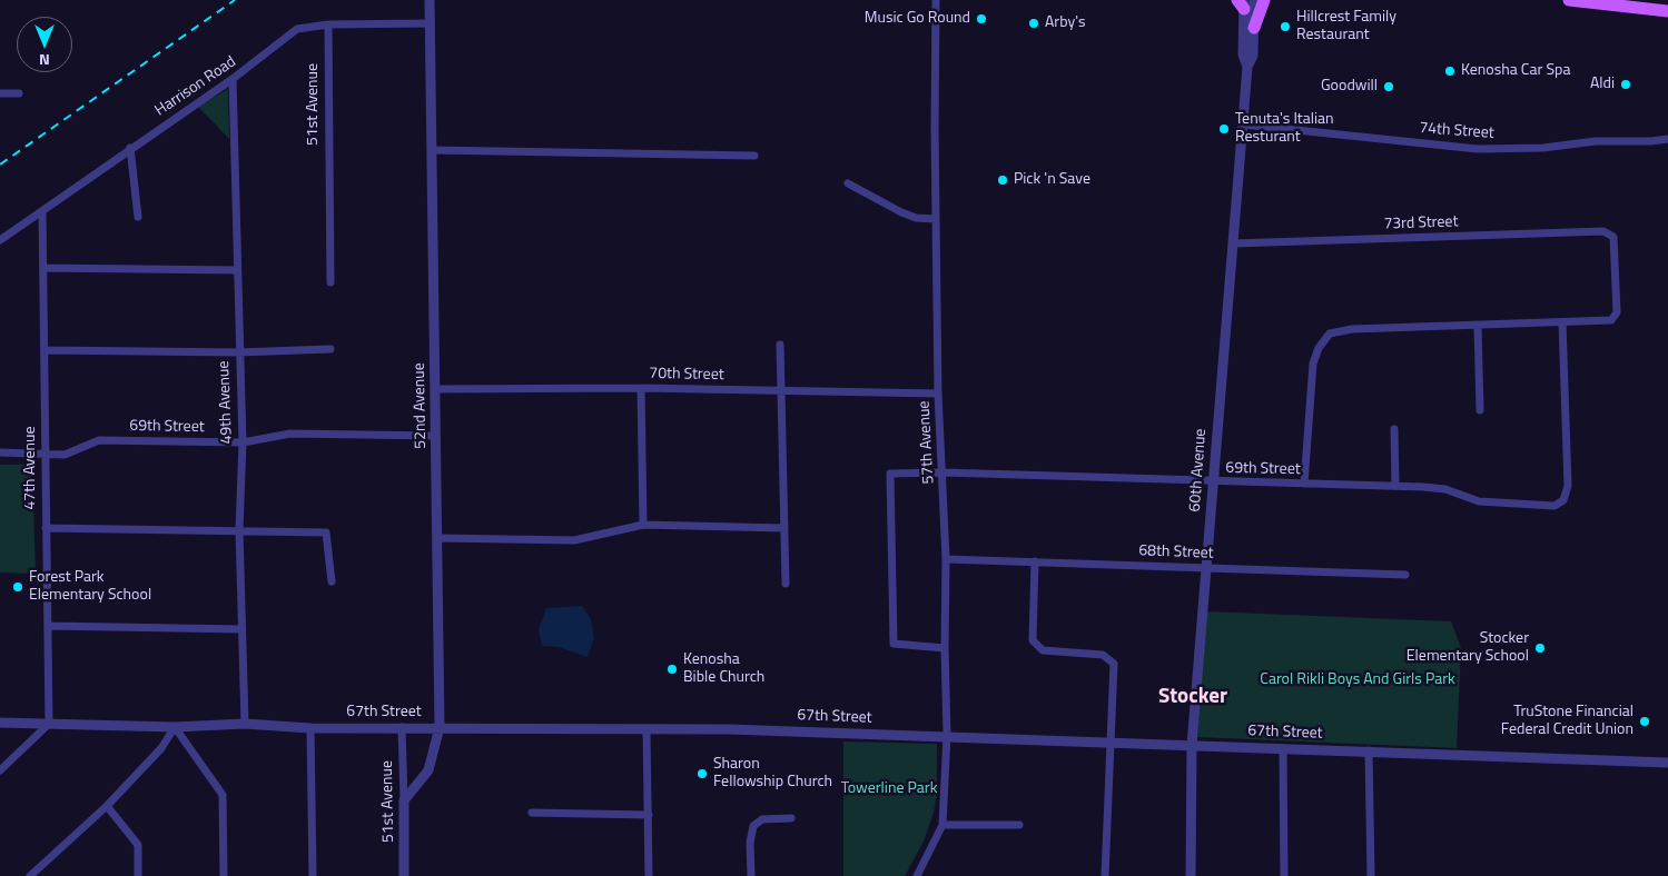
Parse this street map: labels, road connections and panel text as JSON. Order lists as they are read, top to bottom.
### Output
{
  "streets": {
    "street": [
      "Harrison Road",
      "51st Avenue",
      "74th Street",
      "73rd Street",
      "70th Street",
      "49th Avenue",
      "52nd Avenue",
      "69th Street",
      "57th Avenue",
      "47th Avenue",
      "60th Avenue",
      "68th Street",
      "67th Street"
    ]
  },
  "crossings": [
    ["Harrison Road", "51st Avenue"],
    ["Harrison Road", "49th Avenue"],
    ["Harrison Road", "52nd Avenue"],
    ["Harrison Road", "47th Avenue"],
    ["51st Avenue", "52nd Avenue"],
    ["51st Avenue", "67th Street"],
    ["74th Street", "60th Avenue"],
    ["73rd Street", "69th Street"],
    ["73rd Street", "60th Avenue"],
    ["70th Street", "52nd Avenue"],
    ["70th Street", "57th Avenue"],
    ["49th Avenue", "69th Street"],
    ["49th Avenue", "67th Street"],
    ["52nd Avenue", "69th Street"],
    ["52nd Avenue", "67th Street"],
    ["69th Street", "57th Avenue"],
    ["69th Street", "47th Avenue"],
    ["69th Street", "60th Avenue"],
    ["57th Avenue", "68th Street"],
    ["57th Avenue", "67th Street"],
    ["47th Avenue", "67th Street"],
    ["60th Avenue", "68th Street"],
    ["60th Avenue", "67th Street"]
  ],
  "districts": ["Stocker"],
  "parks": ["Carol Rikli Boys And Girls Park", "Towerline Park"],
  "places": [
    "Music Go Round",
    "Arby's",
    "Hillcrest Family Restaurant",
    "Kenosha Car Spa",
    "Aldi",
    "Goodwill",
    "Tenuta's Italian Resturant",
    "Pick 'n Save",
    "Forest Park Elementary School",
    "Stocker Elementary School",
    "Kenosha Bible Church",
    "TruStone Financial Federal Credit Union",
    "Sharon Fellowship Church"
  ],
  "north": "bottom"
}
